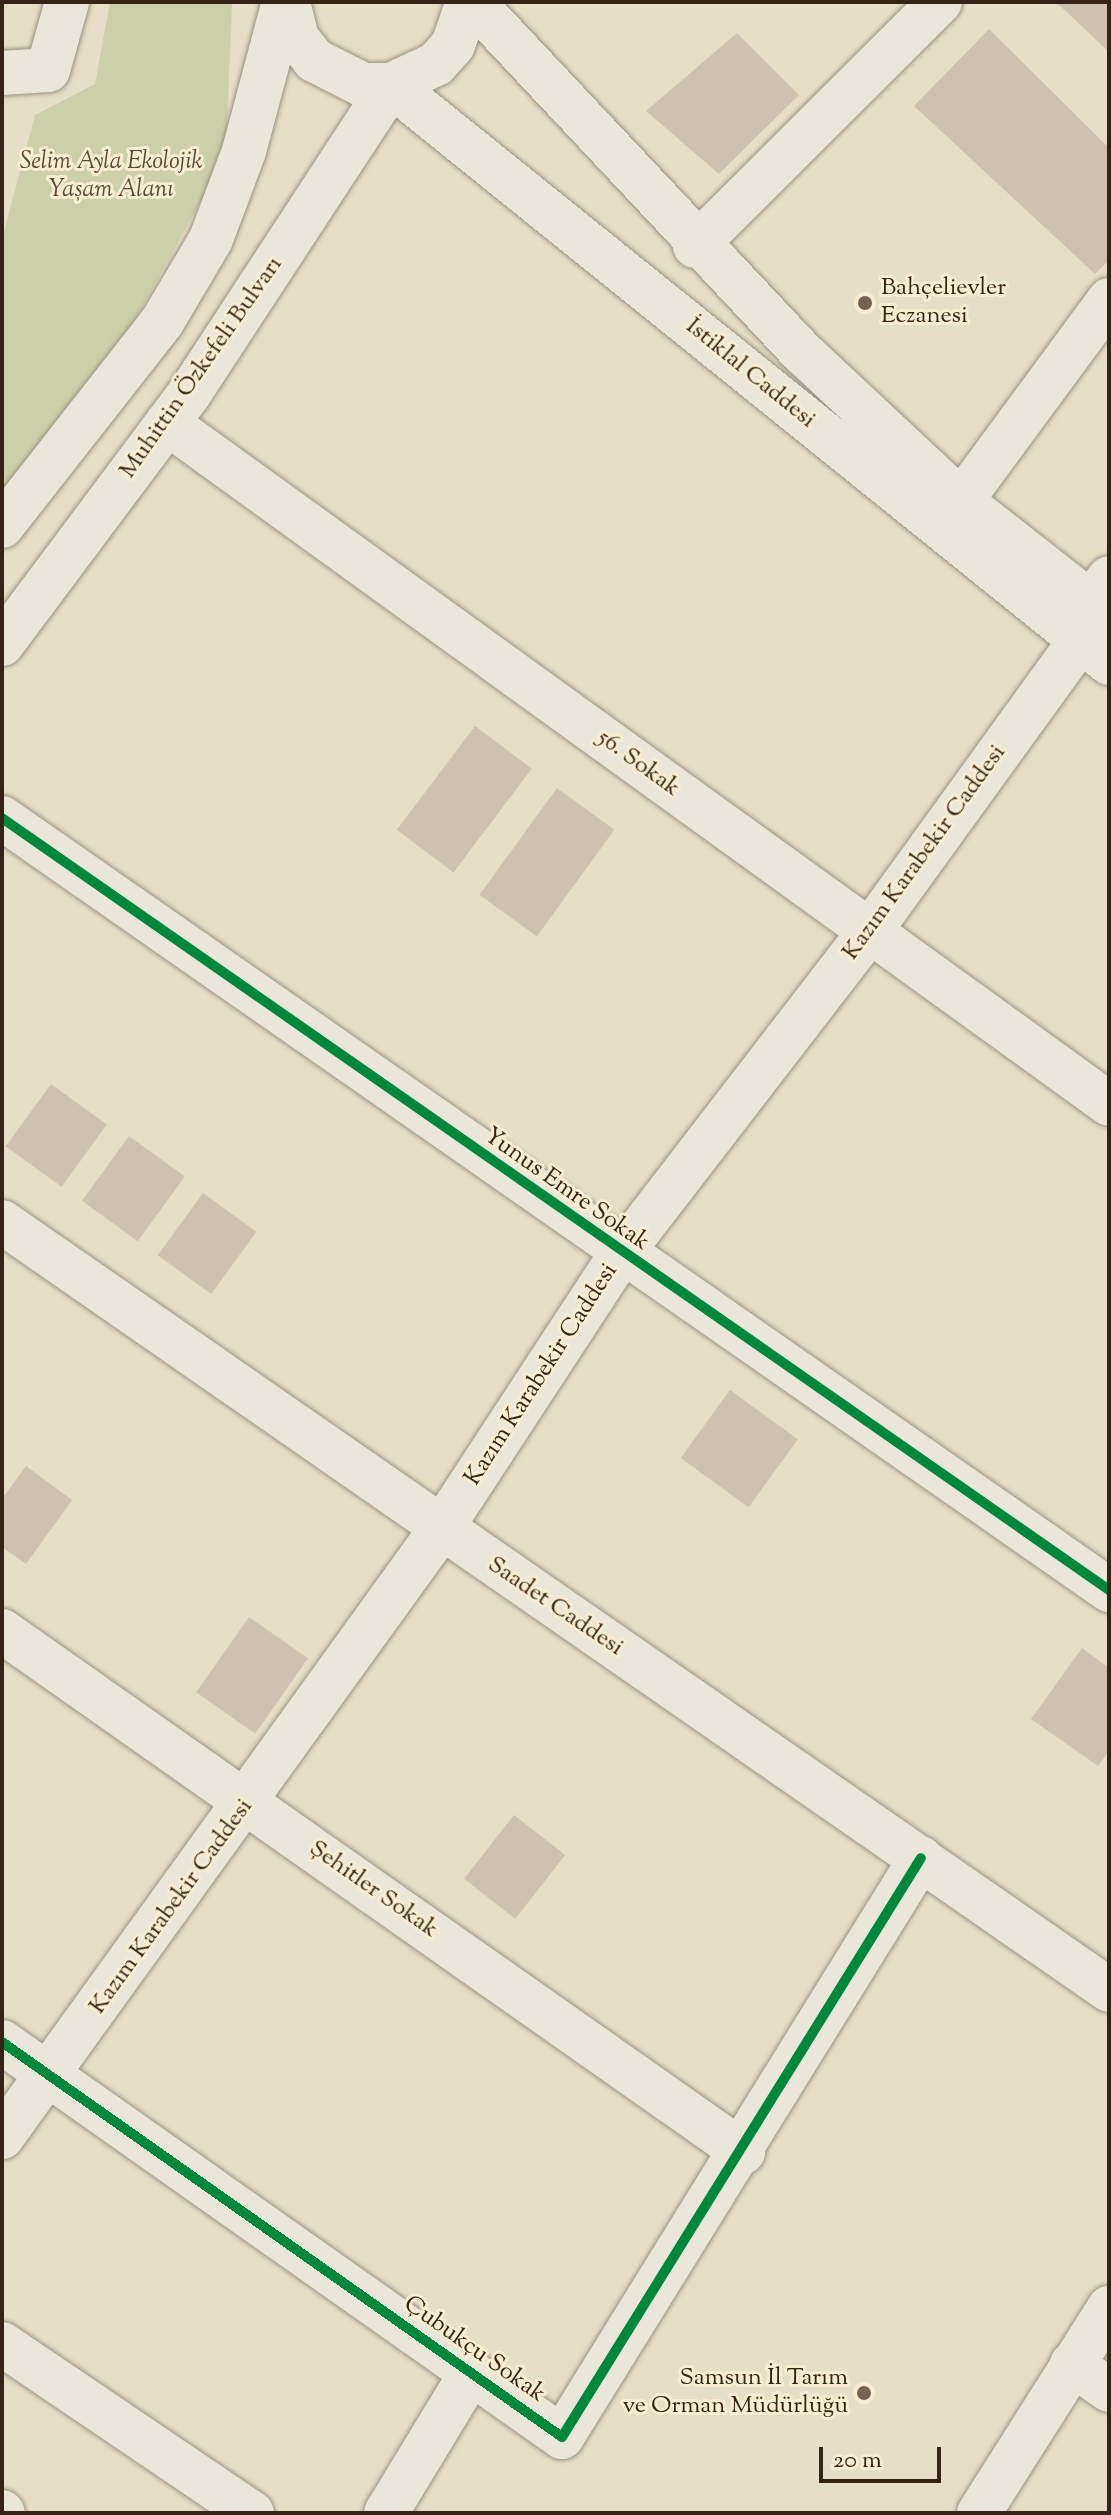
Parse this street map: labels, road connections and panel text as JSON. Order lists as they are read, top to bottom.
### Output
{
  "streets": {
    "main road": [
      "Muhittin Özkefeli Bulvarı",
      "İstiklal Caddesi",
      "56. Sokak",
      "Kazım Karabekir Caddesi",
      "Yunus Emre Sokak",
      "Saadet Caddesi",
      "Şehitler Sokak",
      "Çubukçu Sokak"
    ]
  },
  "crossings": [
    ["Muhittin Özkefeli Bulvarı", "İstiklal Caddesi"],
    ["Muhittin Özkefeli Bulvarı", "56. Sokak"],
    ["İstiklal Caddesi", "Kazım Karabekir Caddesi"],
    ["56. Sokak", "Kazım Karabekir Caddesi"],
    ["Kazım Karabekir Caddesi", "Yunus Emre Sokak"],
    ["Kazım Karabekir Caddesi", "Saadet Caddesi"],
    ["Kazım Karabekir Caddesi", "Şehitler Sokak"],
    ["Kazım Karabekir Caddesi", "Çubukçu Sokak"],
    ["Saadet Caddesi", "Çubukçu Sokak"],
    ["Şehitler Sokak", "Çubukçu Sokak"]
  ],
  "parks": ["Selim Ayla Ekolojik Yaşam Alanı"],
  "places": ["Bahçelievler Eczanesi", "Samsun İl Tarım ve Orman Müdürlüğü"],
  "scale_bar": "20 m"
}
